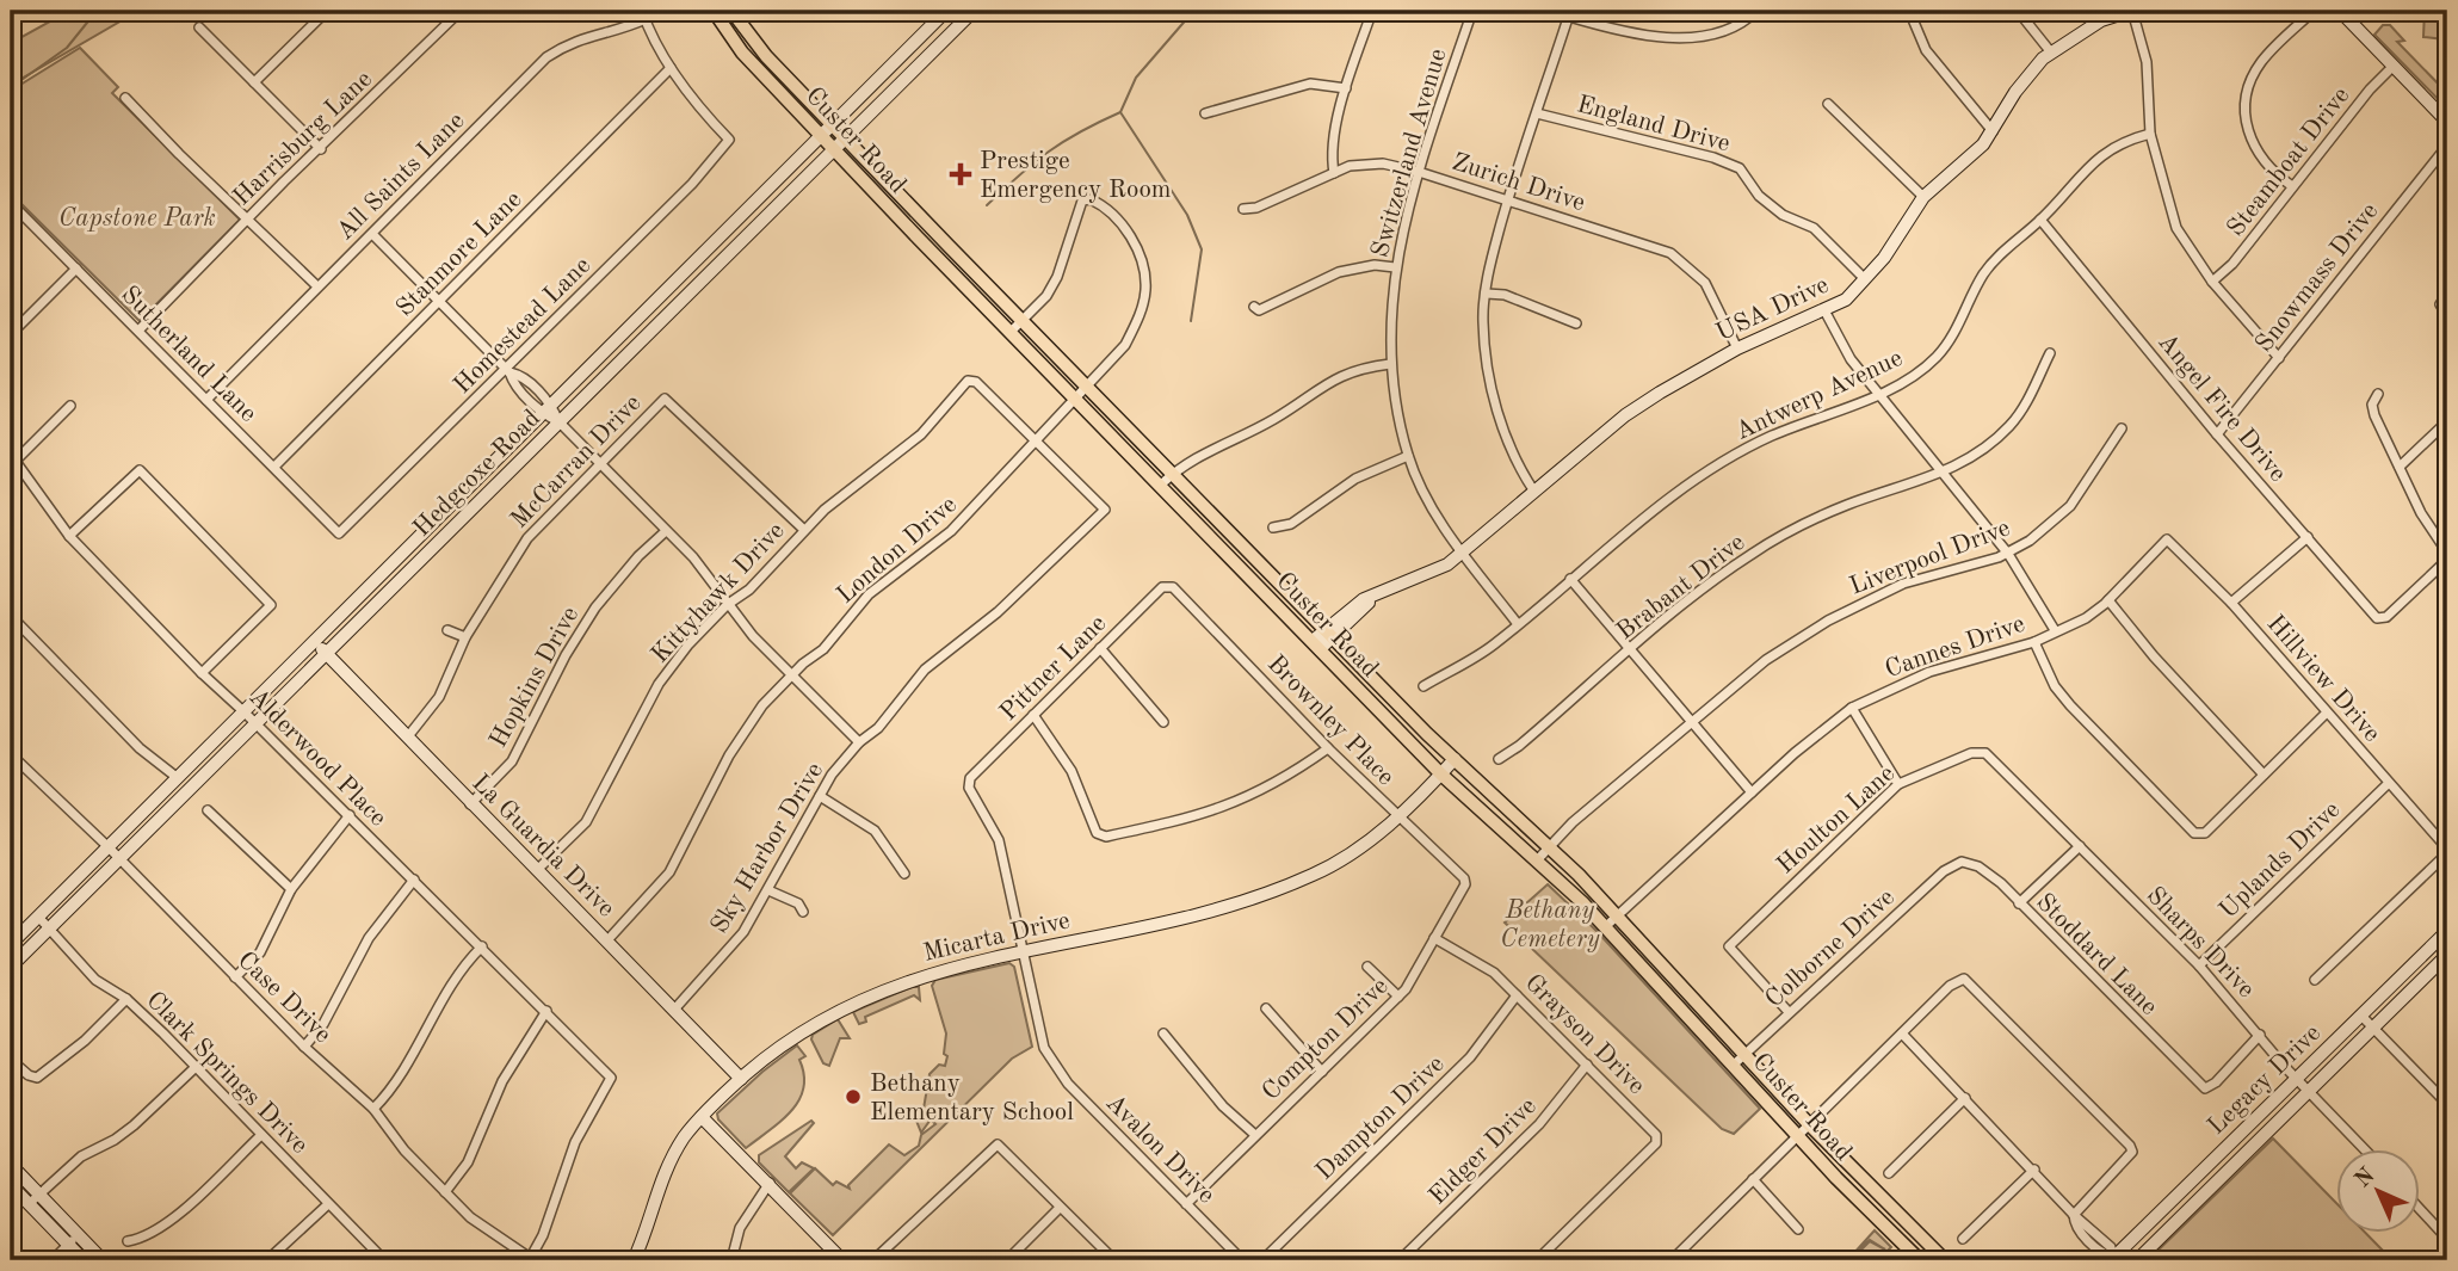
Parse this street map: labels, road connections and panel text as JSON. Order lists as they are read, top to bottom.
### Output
{
  "streets": {
    "main road": [
      "Custer Road",
      "USA Drive",
      "Hedgcoxe Road",
      "La Guardia Drive",
      "Micarta Drive",
      "Legacy Drive"
    ],
    "street": [
      "England Drive",
      "Harrisburg Lane",
      "Switzerland Avenue",
      "Steamboat Drive",
      "All Saints Lane",
      "Zurich Drive",
      "Stanmore Lane",
      "Snowmass Drive",
      "Homestead Lane",
      "Sutherland Lane",
      "Antwerp Avenue",
      "Angel Fire Drive",
      "McCarran Drive",
      "London Drive",
      "Liverpool Drive",
      "Brabant Drive",
      "Kittyhawk Drive",
      "Cannes Drive",
      "Pittner Lane",
      "Hopkins Drive",
      "Hillview Drive",
      "Brownley Place",
      "Alderwood Place",
      "Houlton Lane",
      "Sky Harbor Drive",
      "Uplands Drive",
      "Sharps Drive",
      "Colborne Drive",
      "Stoddard Lane",
      "Case Drive",
      "Grayson Drive",
      "Compton Drive",
      "Clark Springs Drive",
      "Dampton Drive",
      "Avalon Drive",
      "Eldger Drive"
    ]
  },
  "crossings": [
    ["England Drive", "USA Drive"],
    ["Harrisburg Lane", "Sutherland Lane"],
    ["Custer Road", "USA Drive"],
    ["Custer Road", "Hedgcoxe Road"],
    ["Custer Road", "London Drive"],
    ["Custer Road", "Liverpool Drive"],
    ["Custer Road", "Cannes Drive"],
    ["Custer Road", "Micarta Drive"],
    ["Custer Road", "Colborne Drive"],
    ["Switzerland Avenue", "Zurich Drive"],
    ["Switzerland Avenue", "USA Drive"],
    ["Switzerland Avenue", "Antwerp Avenue"],
    ["All Saints Lane", "Sutherland Lane"],
    ["Zurich Drive", "USA Drive"],
    ["Stanmore Lane", "Homestead Lane"],
    ["Stanmore Lane", "Sutherland Lane"],
    ["Snowmass Drive", "Angel Fire Drive"],
    ["Homestead Lane", "Sutherland Lane"],
    ["Antwerp Avenue", "Angel Fire Drive"],
    ["McCarran Drive", "Kittyhawk Drive"],
    ["McCarran Drive", "La Guardia Drive"],
    ["Hedgcoxe Road", "Alderwood Place"],
    ["Hedgcoxe Road", "La Guardia Drive"],
    ["Hedgcoxe Road", "Case Drive"],
    ["Hedgcoxe Road", "Clark Springs Drive"],
    ["London Drive", "Kittyhawk Drive"],
    ["London Drive", "La Guardia Drive"],
    ["London Drive", "Sky Harbor Drive"],
    ["Kittyhawk Drive", "La Guardia Drive"],
    ["Kittyhawk Drive", "Sky Harbor Drive"],
    ["Cannes Drive", "Hillview Drive"],
    ["Pittner Lane", "Brownley Place"],
    ["Pittner Lane", "Avalon Drive"],
    ["Hopkins Drive", "La Guardia Drive"],
    ["Hillview Drive", "Uplands Drive"],
    ["Brownley Place", "Micarta Drive"],
    ["Brownley Place", "Compton Drive"],
    ["Alderwood Place", "Case Drive"],
    ["Houlton Lane", "Sharps Drive"],
    ["Houlton Lane", "Colborne Drive"],
    ["La Guardia Drive", "Sky Harbor Drive"],
    ["La Guardia Drive", "Micarta Drive"],
    ["Uplands Drive", "Sharps Drive"],
    ["Micarta Drive", "Avalon Drive"],
    ["Sharps Drive", "Stoddard Lane"],
    ["Sharps Drive", "Legacy Drive"],
    ["Colborne Drive", "Stoddard Lane"],
    ["Grayson Drive", "Compton Drive"],
    ["Grayson Drive", "Dampton Drive"],
    ["Grayson Drive", "Eldger Drive"],
    ["Compton Drive", "Avalon Drive"]
  ],
  "parks": ["Capstone Park", "Bethany Cemetery"],
  "places": {
    "health": ["Prestige Emergency Room"],
    "other": ["Bethany Elementary School"]
  },
  "north": "top left"
}
